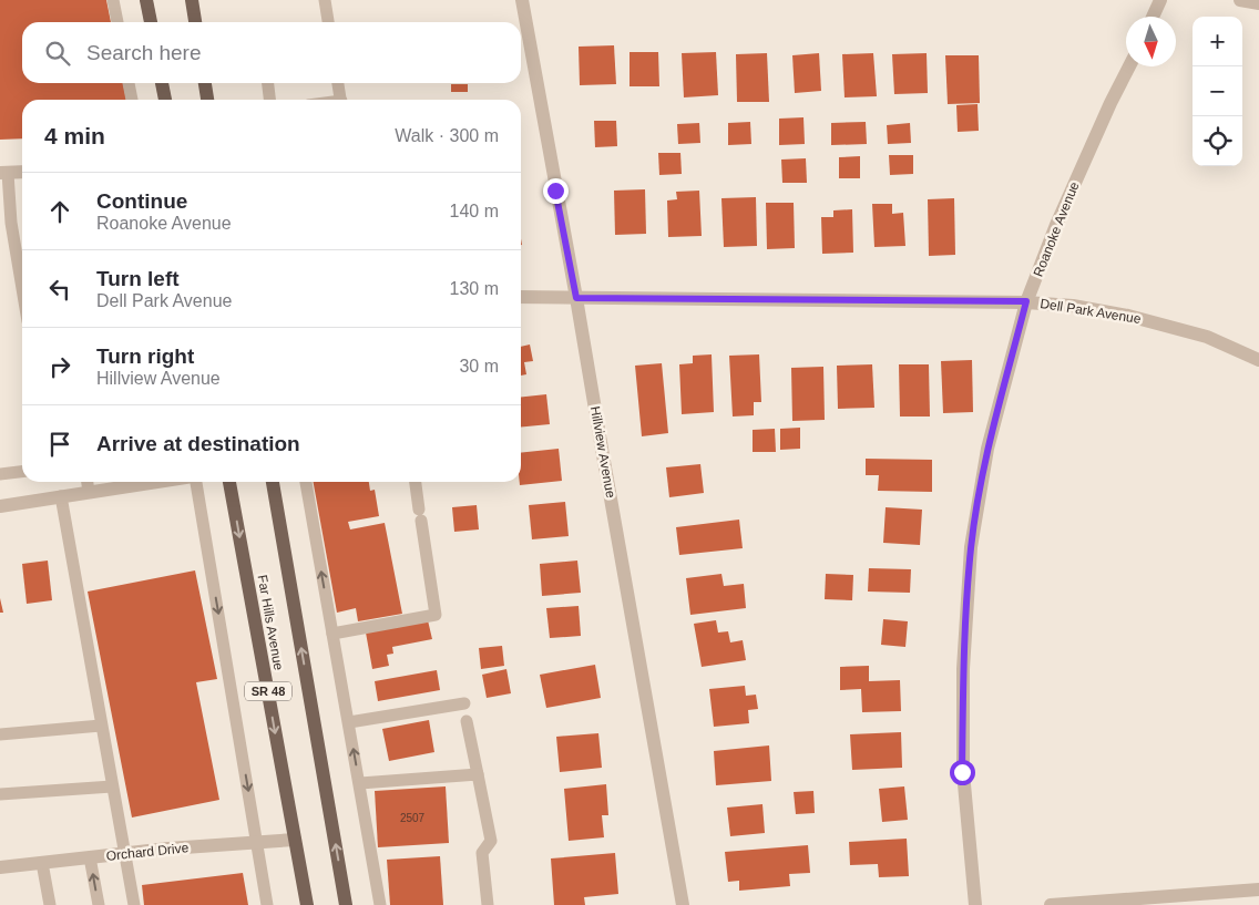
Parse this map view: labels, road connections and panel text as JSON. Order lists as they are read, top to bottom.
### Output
{
  "streets": {
    "main road": ["Far Hills Avenue", "SR 48"],
    "street": [
      "Roanoke Avenue",
      "Dell Park Avenue",
      "Hillview Avenue",
      "Orchard Drive"
    ]
  },
  "crossings": [
    ["Roanoke Avenue", "Dell Park Avenue"],
    ["Dell Park Avenue", "Hillview Avenue"],
    ["Far Hills Avenue", "Orchard Drive"]
  ],
  "house_numbers": ["2507"],
  "north": "bottom",
  "page": {
    "map_buttons": ["+", "−"],
    "search": "Search here",
    "heading": ["4 min", "Walk · 300 m"],
    "list": [
      ["Continue", "Roanoke Avenue", "140 m"],
      ["Turn left", "Dell Park Avenue", "130 m"],
      ["Turn right", "Hillview Avenue", "30 m"],
      "Arrive at destination"
    ]
  }
}
